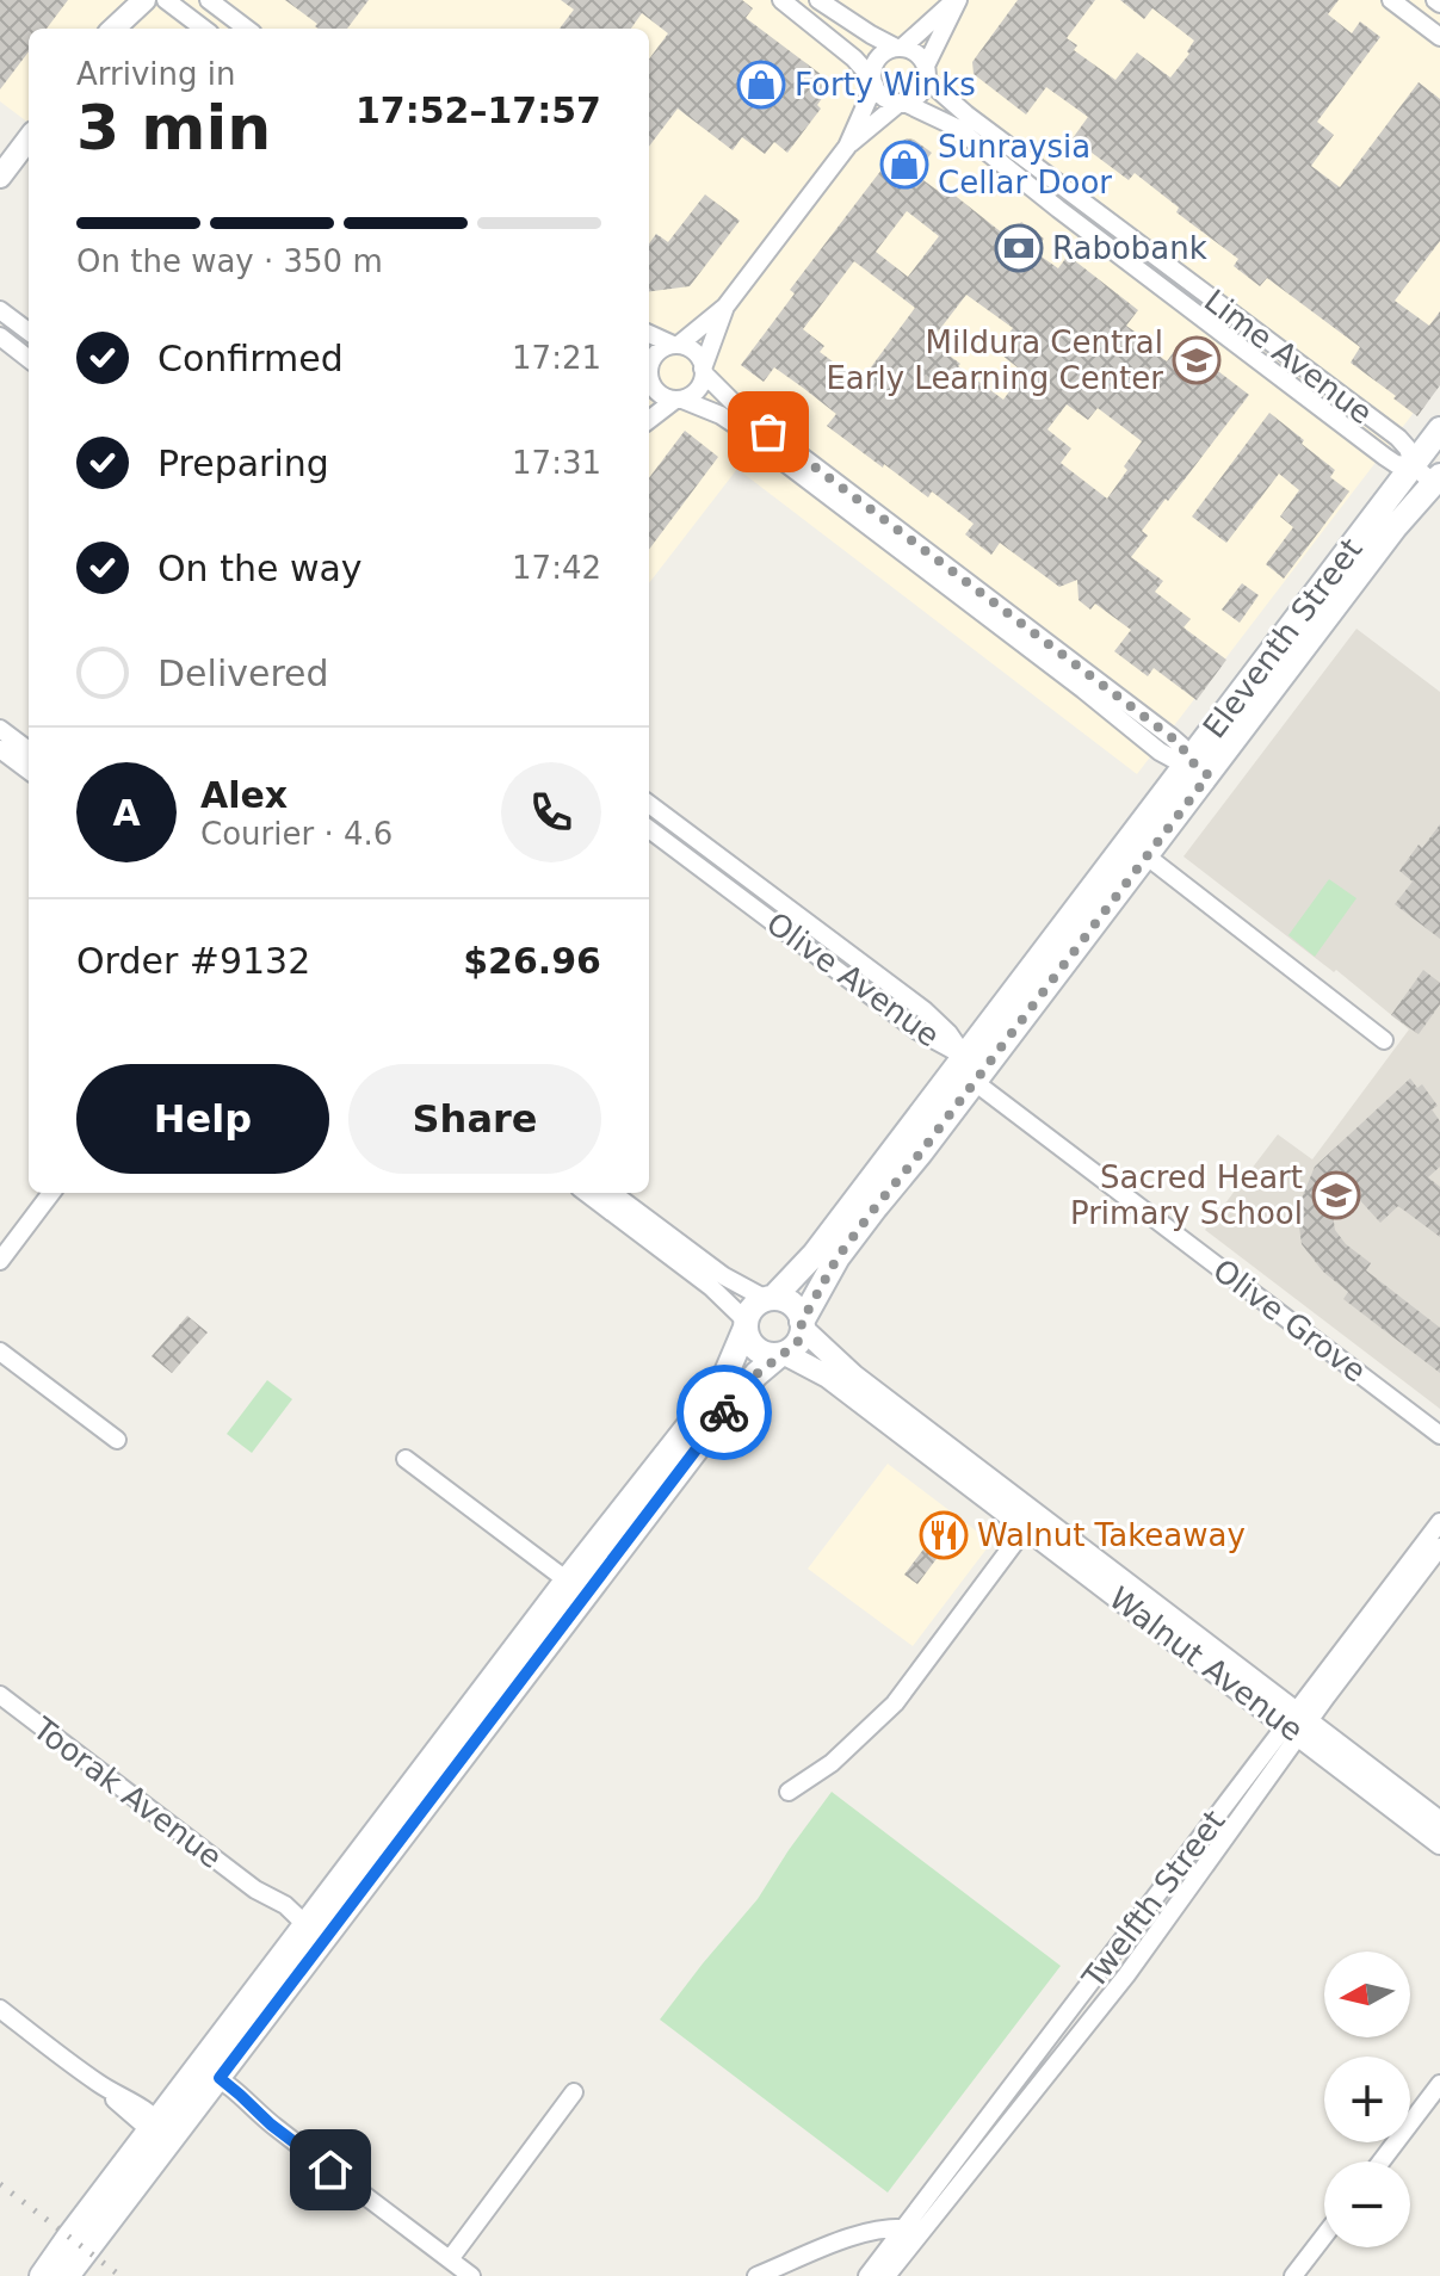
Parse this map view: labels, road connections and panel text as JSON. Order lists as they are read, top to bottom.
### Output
{
  "streets": {
    "main road": ["Eleventh Street"],
    "street": [
      "Lime Avenue",
      "Olive Avenue",
      "Olive Grove",
      "Walnut Avenue",
      "Toorak Avenue",
      "Twelfth Street"
    ]
  },
  "crossings": [
    ["Lime Avenue", "Eleventh Street"],
    ["Eleventh Street", "Olive Avenue"],
    ["Eleventh Street", "Olive Grove"],
    ["Eleventh Street", "Walnut Avenue"],
    ["Olive Avenue", "Olive Grove"],
    ["Walnut Avenue", "Twelfth Street"]
  ],
  "places": {
    "shop": ["Forty Winks", "Sunraysia Cellar Door"],
    "bank": ["Rabobank"],
    "school or university": ["Mildura Central Early Learning Center", "Sacred Heart Primary School"],
    "restaurant": ["Walnut Takeaway"]
  },
  "north": "left",
  "page": {
    "heading": ["3 min", "Arriving in", "17:52–17:57"],
    "panel": [
      "Alex",
      "Courier · 4.6",
      "Order #9132",
      "$26.96"
    ],
    "bar": "On the way · 350 m",
    "list": [
      ["Confirmed", "17:21"],
      ["Preparing", "17:31"],
      ["On the way", "17:42"],
      "Delivered"
    ],
    "round": "A",
    "buttons": ["Help", "Share"],
    "map_buttons": ["+", "−"]
  }
}
